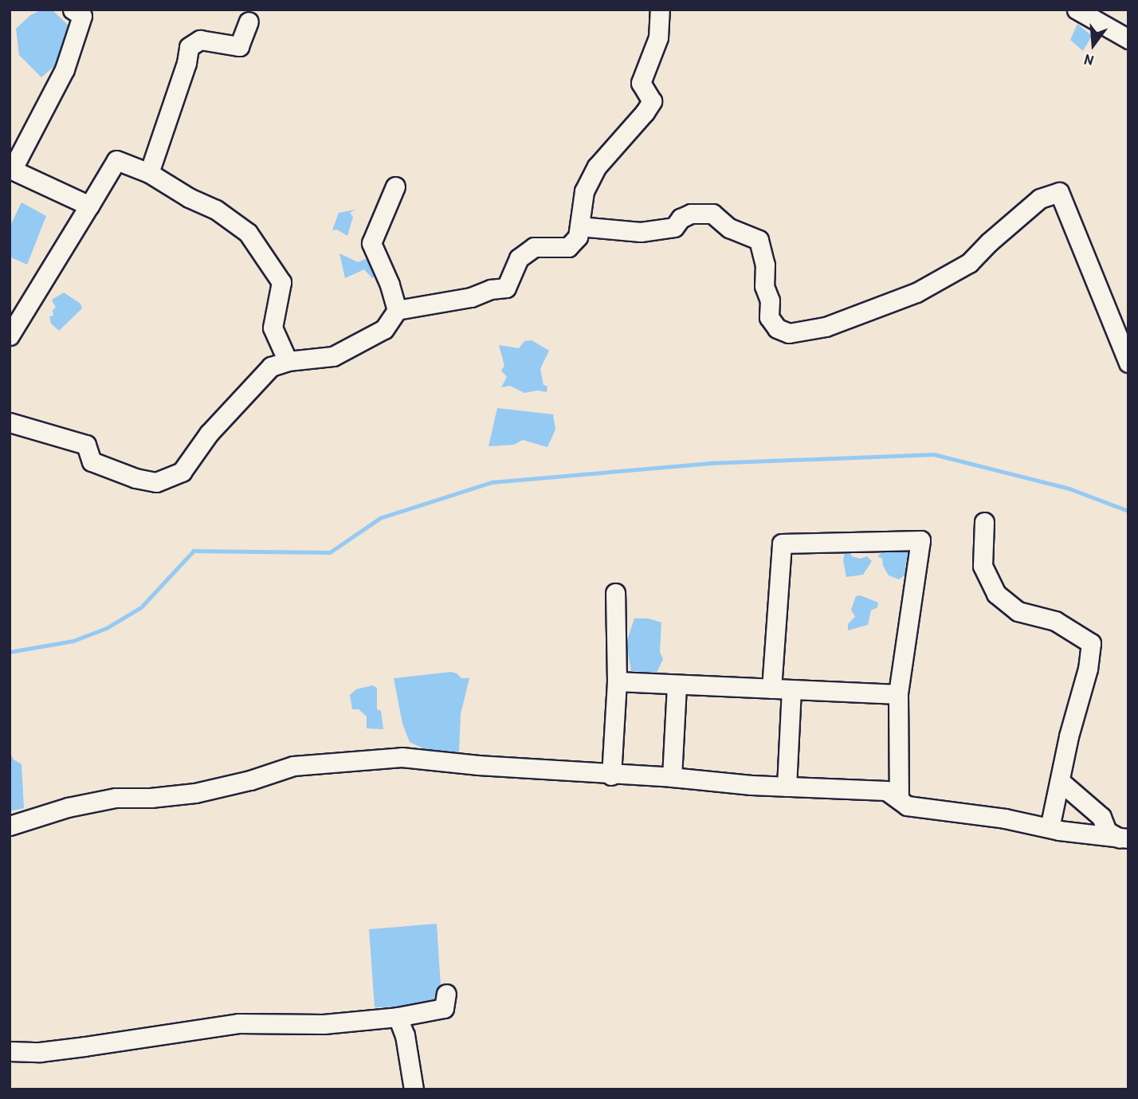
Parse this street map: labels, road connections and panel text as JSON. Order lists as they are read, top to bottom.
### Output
{
  "north": "bottom"
}
